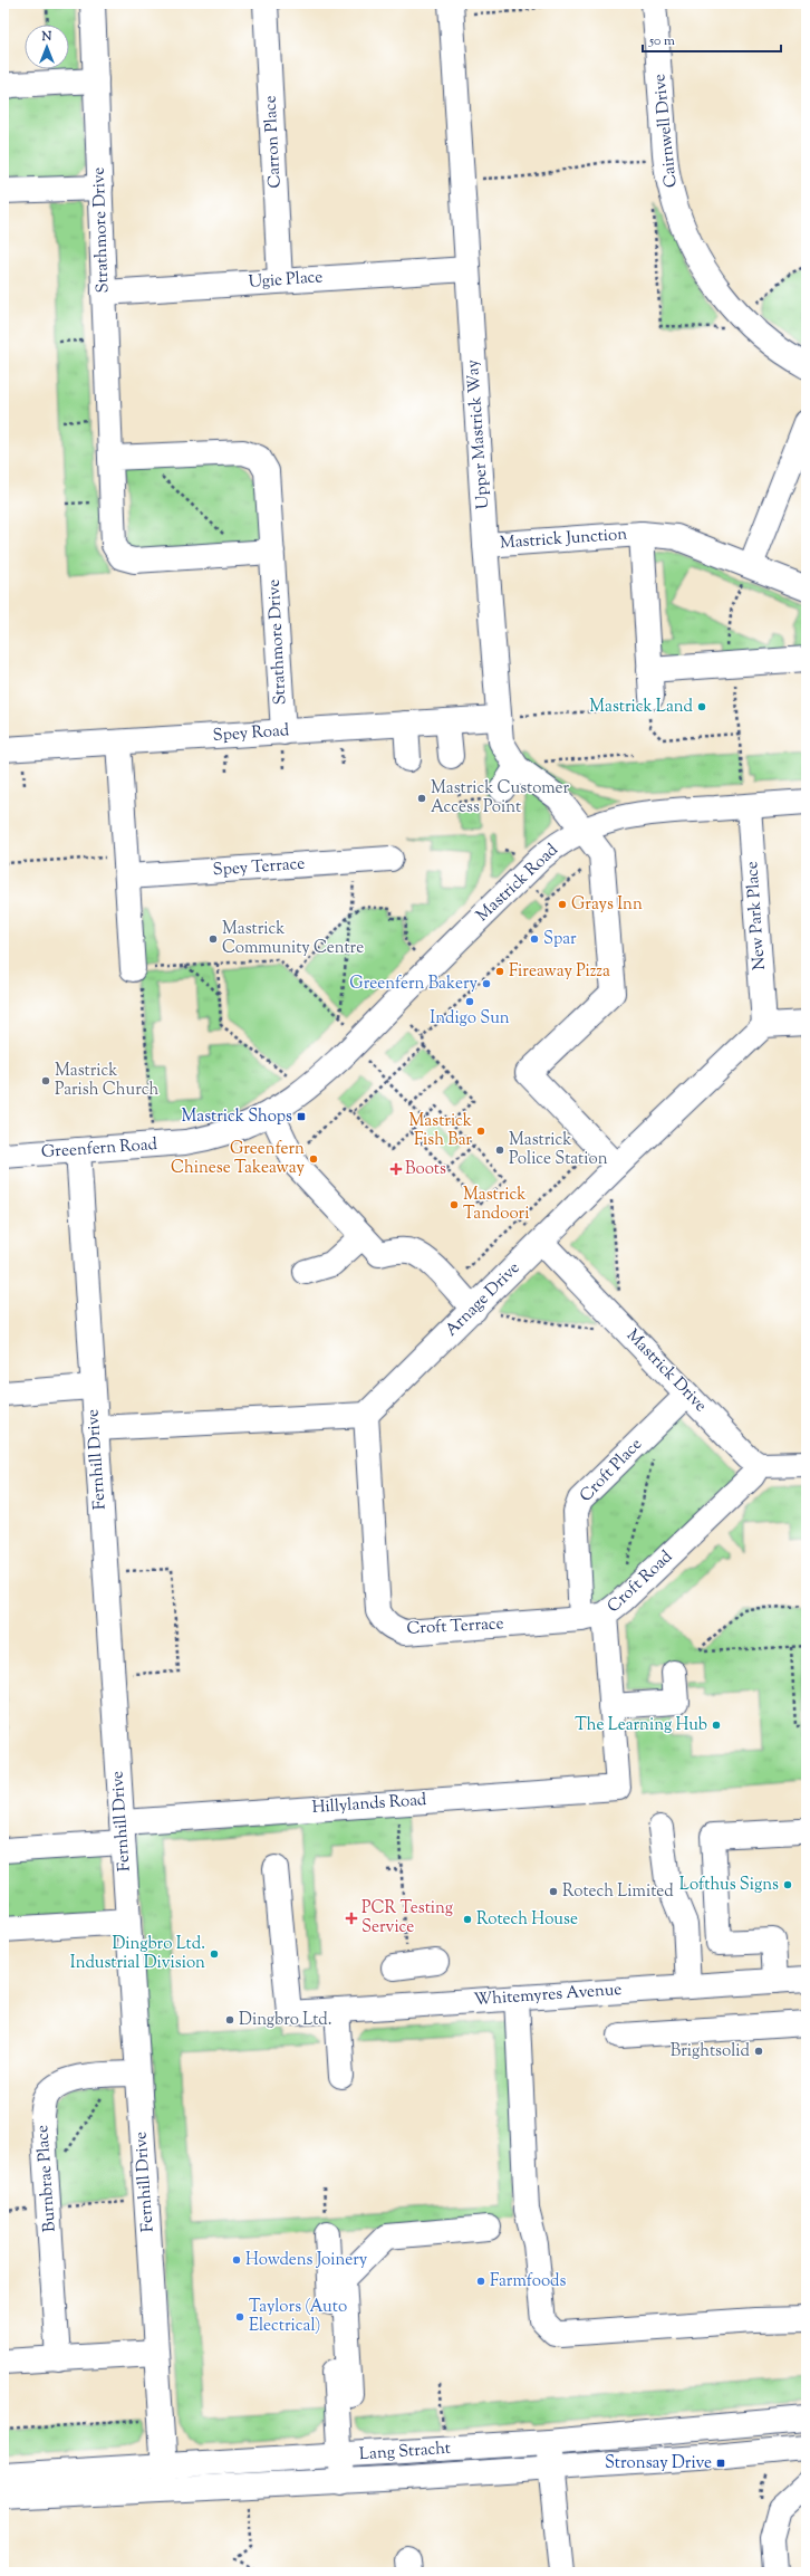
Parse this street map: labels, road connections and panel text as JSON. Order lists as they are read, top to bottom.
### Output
{
  "streets": {
    "street": [
      "Cairnwell Drive",
      "Carron Place",
      "Strathmore Drive",
      "Ugie Place",
      "Upper Mastrick Way",
      "Mastrick Junction",
      "Spey Road",
      "Spey Terrace",
      "Mastrick Road",
      "New Park Place",
      "Greenfern Road",
      "Arnage Drive",
      "Mastrick Drive",
      "Fernhill Drive",
      "Croft Place",
      "Croft Road",
      "Croft Terrace",
      "Hillylands Road",
      "Whitemyres Avenue",
      "Burnbrae Place",
      "Lang Stracht"
    ]
  },
  "crossings": [
    ["Carron Place", "Ugie Place"],
    ["Strathmore Drive", "Ugie Place"],
    ["Strathmore Drive", "Spey Road"],
    ["Ugie Place", "Upper Mastrick Way"],
    ["Upper Mastrick Way", "Mastrick Junction"],
    ["Upper Mastrick Way", "Spey Road"],
    ["Upper Mastrick Way", "Mastrick Road"],
    ["Mastrick Road", "New Park Place"],
    ["Mastrick Road", "Greenfern Road"],
    ["New Park Place", "Arnage Drive"],
    ["Greenfern Road", "Fernhill Drive"],
    ["Arnage Drive", "Mastrick Drive"],
    ["Arnage Drive", "Croft Terrace"],
    ["Mastrick Drive", "Croft Place"],
    ["Mastrick Drive", "Croft Road"],
    ["Fernhill Drive", "Hillylands Road"],
    ["Fernhill Drive", "Burnbrae Place"],
    ["Fernhill Drive", "Lang Stracht"],
    ["Croft Place", "Croft Road"],
    ["Croft Place", "Croft Terrace"],
    ["Croft Road", "Croft Terrace"],
    ["Croft Road", "Hillylands Road"]
  ],
  "places": {
    "other": [
      "Mastrick Land",
      "Mastrick Customer Access Point",
      "Grays Inn",
      "Mastrick Community Centre",
      "Spar",
      "Fireaway Pizza",
      "Greenfern Bakery",
      "Indigo Sun",
      "Mastrick Parish Church",
      "Mastrick Fish Bar",
      "Mastrick Police Station",
      "Greenfern Chinese Takeaway",
      "Mastrick Tandoori",
      "The Learning Hub",
      "Lofthus Signs",
      "Rotech Limited",
      "Rotech House",
      "Dingbro Ltd. Industrial Division",
      "Dingbro Ltd.",
      "Brightsolid",
      "Howdens Joinery",
      "Farmfoods",
      "Taylors (Auto Electrical)"
    ],
    "transit": ["Mastrick Shops", "Stronsay Drive"],
    "health": ["Boots", "PCR Testing Service"]
  },
  "scale_bar": "50 m",
  "north": "top"
}
